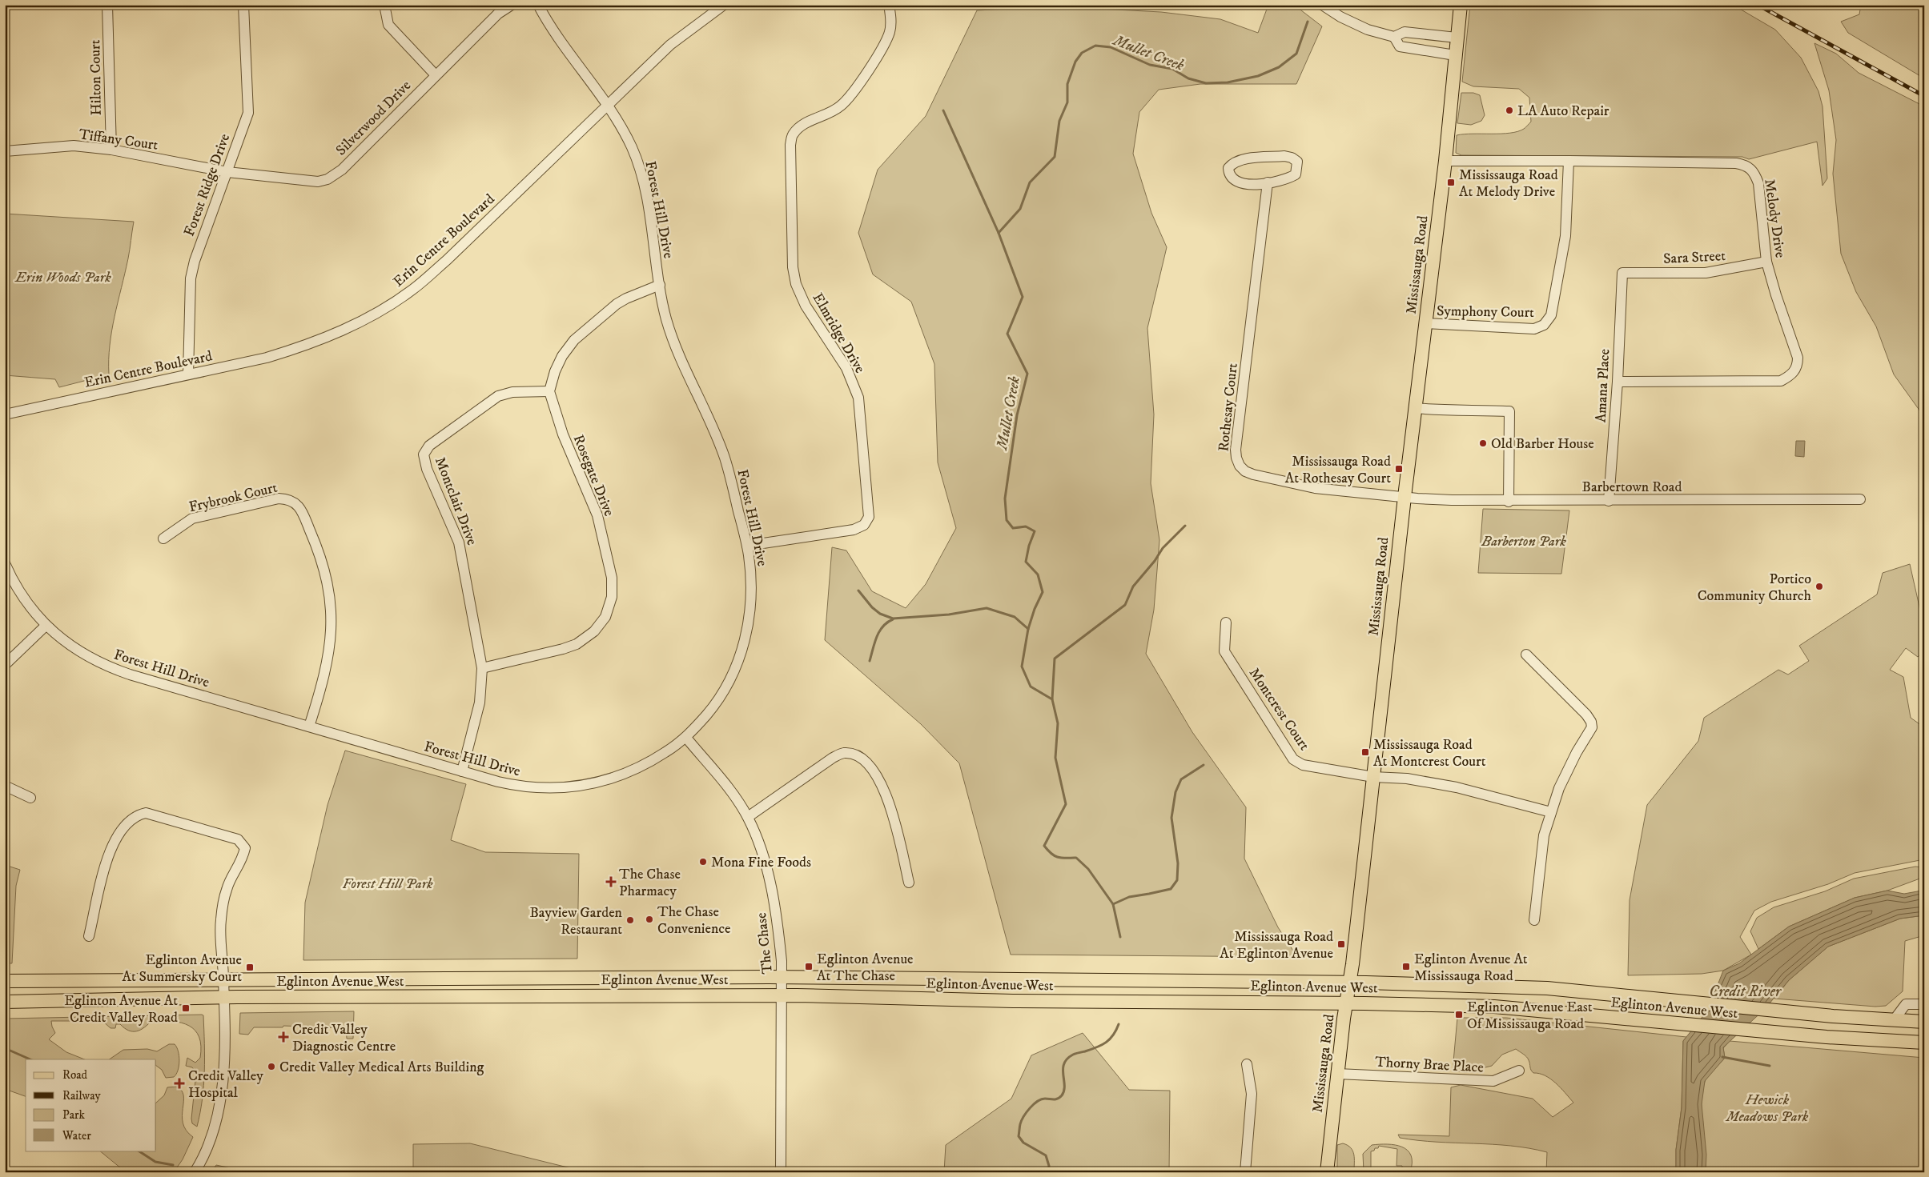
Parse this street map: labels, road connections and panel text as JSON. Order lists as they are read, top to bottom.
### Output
{
  "streets": {
    "main road": ["Mississauga Road", "Eglinton Avenue West"],
    "street": [
      "Hilton Court",
      "Silverwood Drive",
      "Tiffany Court",
      "Forest Ridge Drive",
      "Forest Hill Drive",
      "Melody Drive",
      "Erin Centre Boulevard",
      "Sara Street",
      "Symphony Court",
      "Elmridge Drive",
      "Amana Place",
      "Rothesay Court",
      "Rosegate Drive",
      "Barbertown Road",
      "Frybrook Court",
      "Montclair Drive",
      "Montcrest Court",
      "The Chase",
      "Thorny Brae Place"
    ]
  },
  "crossings": [
    ["Hilton Court", "Tiffany Court"],
    ["Silverwood Drive", "Tiffany Court"],
    ["Silverwood Drive", "Forest Ridge Drive"],
    ["Tiffany Court", "Forest Ridge Drive"],
    ["Forest Ridge Drive", "Erin Centre Boulevard"],
    ["Forest Hill Drive", "Erin Centre Boulevard"],
    ["Forest Hill Drive", "Elmridge Drive"],
    ["Forest Hill Drive", "Frybrook Court"],
    ["Forest Hill Drive", "Montclair Drive"],
    ["Forest Hill Drive", "The Chase"],
    ["Melody Drive", "Sara Street"],
    ["Melody Drive", "Mississauga Road"],
    ["Melody Drive", "Symphony Court"],
    ["Melody Drive", "Amana Place"],
    ["Sara Street", "Amana Place"],
    ["Mississauga Road", "Symphony Court"],
    ["Mississauga Road", "Rothesay Court"],
    ["Mississauga Road", "Barbertown Road"],
    ["Mississauga Road", "Montcrest Court"],
    ["Mississauga Road", "Eglinton Avenue West"],
    ["Mississauga Road", "Thorny Brae Place"],
    ["Amana Place", "Barbertown Road"],
    ["Rothesay Court", "Barbertown Road"],
    ["Rosegate Drive", "Montclair Drive"],
    ["The Chase", "Eglinton Avenue West"]
  ],
  "water": ["Mullet Creek", "Credit River"],
  "parks": [
    "Erin Woods Park",
    "Barberton Park",
    "Forest Hill Park",
    "Hewick Meadows Park"
  ],
  "places": {
    "other": [
      "LA Auto Repair",
      "Old Barber House",
      "Portico Community Church",
      "Mona Fine Foods",
      "The Chase Convenience",
      "Bayview Garden Restaurant",
      "Credit Valley Medical Arts Building"
    ],
    "transit": [
      "Mississauga Road At Melody Drive",
      "Mississauga Road At Rothesay Court",
      "Mississauga Road At Montcrest Court",
      "Mississauga Road At Eglinton Avenue",
      "Eglinton Avenue At The Chase",
      "Eglinton Avenue At Mississauga Road",
      "Eglinton Avenue At Summersky Court",
      "Eglinton Avenue At Credit Valley Road",
      "Eglinton Avenue East Of Mississauga Road"
    ],
    "health": ["The Chase Pharmacy", "Credit Valley Diagnostic Centre", "Credit Valley Hospital"]
  },
  "legend": [
    "Road",
    "Railway",
    "Park",
    "Water"
  ]
}
